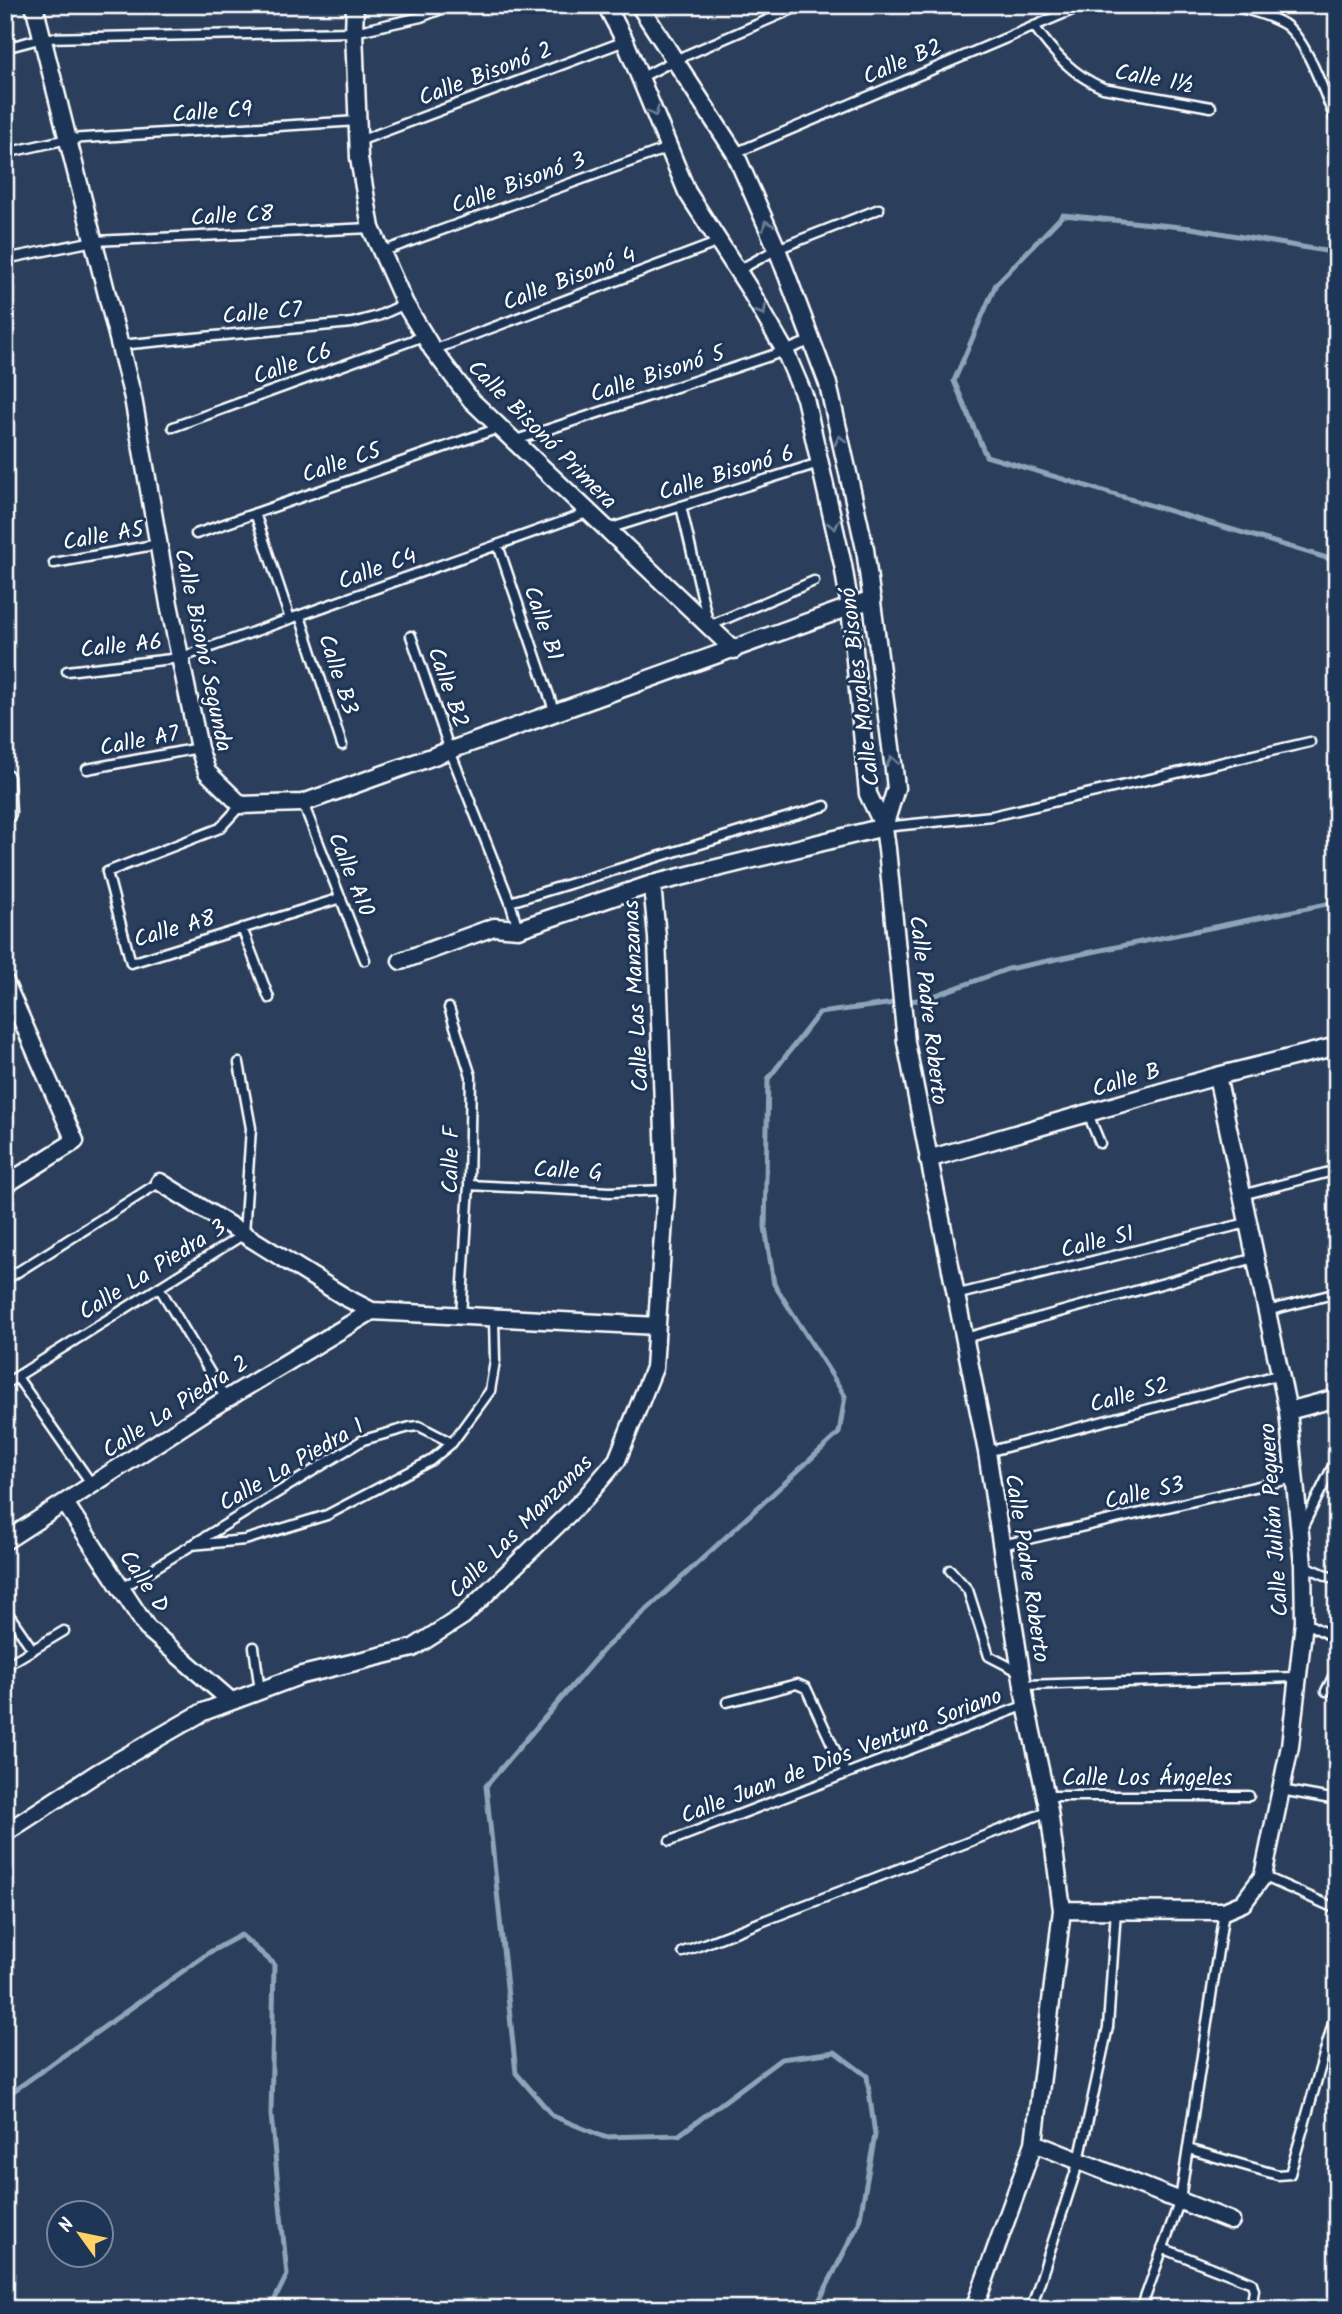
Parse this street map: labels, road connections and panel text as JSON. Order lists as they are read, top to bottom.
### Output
{
  "streets": {
    "street": [
      "Calle Bisonó Primera",
      "Calle Bisonó Segunda",
      "Calle Morales Bisonó",
      "Calle Las Manzanas",
      "Calle Padre Roberto",
      "Calle B",
      "Calle La Piedra 2",
      "Calle Julián Peguero",
      "Calle D"
    ],
    "lane": [
      "Calle B2",
      "Calle Bisonó 2",
      "Calle 1½",
      "Calle C9",
      "Calle Bisonó 3",
      "Calle C8",
      "Calle Bisonó 4",
      "Calle C7",
      "Calle C6",
      "Calle Bisonó 5",
      "Calle C5",
      "Calle Bisonó 6",
      "Calle A5",
      "Calle C4",
      "Calle B1",
      "Calle A6",
      "Calle B3",
      "Calle A7",
      "Calle A10",
      "Calle A8",
      "Calle F",
      "Calle G",
      "Calle S1",
      "Calle La Piedra 3",
      "Calle S2",
      "Calle La Piedra 1",
      "Calle S3",
      "Calle Juan de Dios Ventura Soriano",
      "Calle Los Ángeles"
    ]
  },
  "crossings": [
    ["Calle B2", "Calle 1½"],
    ["Calle B2", "Calle Morales Bisonó"],
    ["Calle Bisonó 2", "Calle Bisonó Primera"],
    ["Calle Bisonó 2", "Calle Morales Bisonó"],
    ["Calle C9", "Calle Bisonó Primera"],
    ["Calle C9", "Calle Bisonó Segunda"],
    ["Calle Bisonó 3", "Calle Bisonó Primera"],
    ["Calle Bisonó 3", "Calle Morales Bisonó"],
    ["Calle C8", "Calle Bisonó Primera"],
    ["Calle C8", "Calle Bisonó Segunda"],
    ["Calle Bisonó 4", "Calle C6"],
    ["Calle Bisonó 4", "Calle Bisonó Primera"],
    ["Calle Bisonó 4", "Calle Morales Bisonó"],
    ["Calle C7", "Calle Bisonó Primera"],
    ["Calle C7", "Calle Bisonó Segunda"],
    ["Calle C6", "Calle Bisonó Primera"],
    ["Calle Bisonó 5", "Calle Bisonó Primera"],
    ["Calle Bisonó 5", "Calle Morales Bisonó"],
    ["Calle Bisonó Primera", "Calle C5"],
    ["Calle Bisonó Primera", "Calle Bisonó 6"],
    ["Calle Bisonó Primera", "Calle C4"],
    ["Calle C5", "Calle B3"],
    ["Calle Bisonó 6", "Calle Morales Bisonó"],
    ["Calle A5", "Calle Bisonó Segunda"],
    ["Calle C4", "Calle B1"],
    ["Calle C4", "Calle A6"],
    ["Calle C4", "Calle Bisonó Segunda"],
    ["Calle C4", "Calle B3"],
    ["Calle A6", "Calle Bisonó Segunda"],
    ["Calle Bisonó Segunda", "Calle A7"],
    ["Calle Bisonó Segunda", "Calle A8"],
    ["Calle Morales Bisonó", "Calle Padre Roberto"],
    ["Calle A10", "Calle A8"],
    ["Calle Las Manzanas", "Calle G"],
    ["Calle Las Manzanas", "Calle D"],
    ["Calle Padre Roberto", "Calle B"],
    ["Calle Padre Roberto", "Calle S1"],
    ["Calle Padre Roberto", "Calle S2"],
    ["Calle Padre Roberto", "Calle S3"],
    ["Calle Padre Roberto", "Calle Juan de Dios Ventura Soriano"],
    ["Calle Padre Roberto", "Calle Los Ángeles"],
    ["Calle B", "Calle Julián Peguero"],
    ["Calle F", "Calle G"],
    ["Calle S1", "Calle Julián Peguero"],
    ["Calle S2", "Calle Julián Peguero"],
    ["Calle La Piedra 2", "Calle D"],
    ["Calle La Piedra 1", "Calle D"],
    ["Calle S3", "Calle Julián Peguero"]
  ],
  "north": "top left"
}
